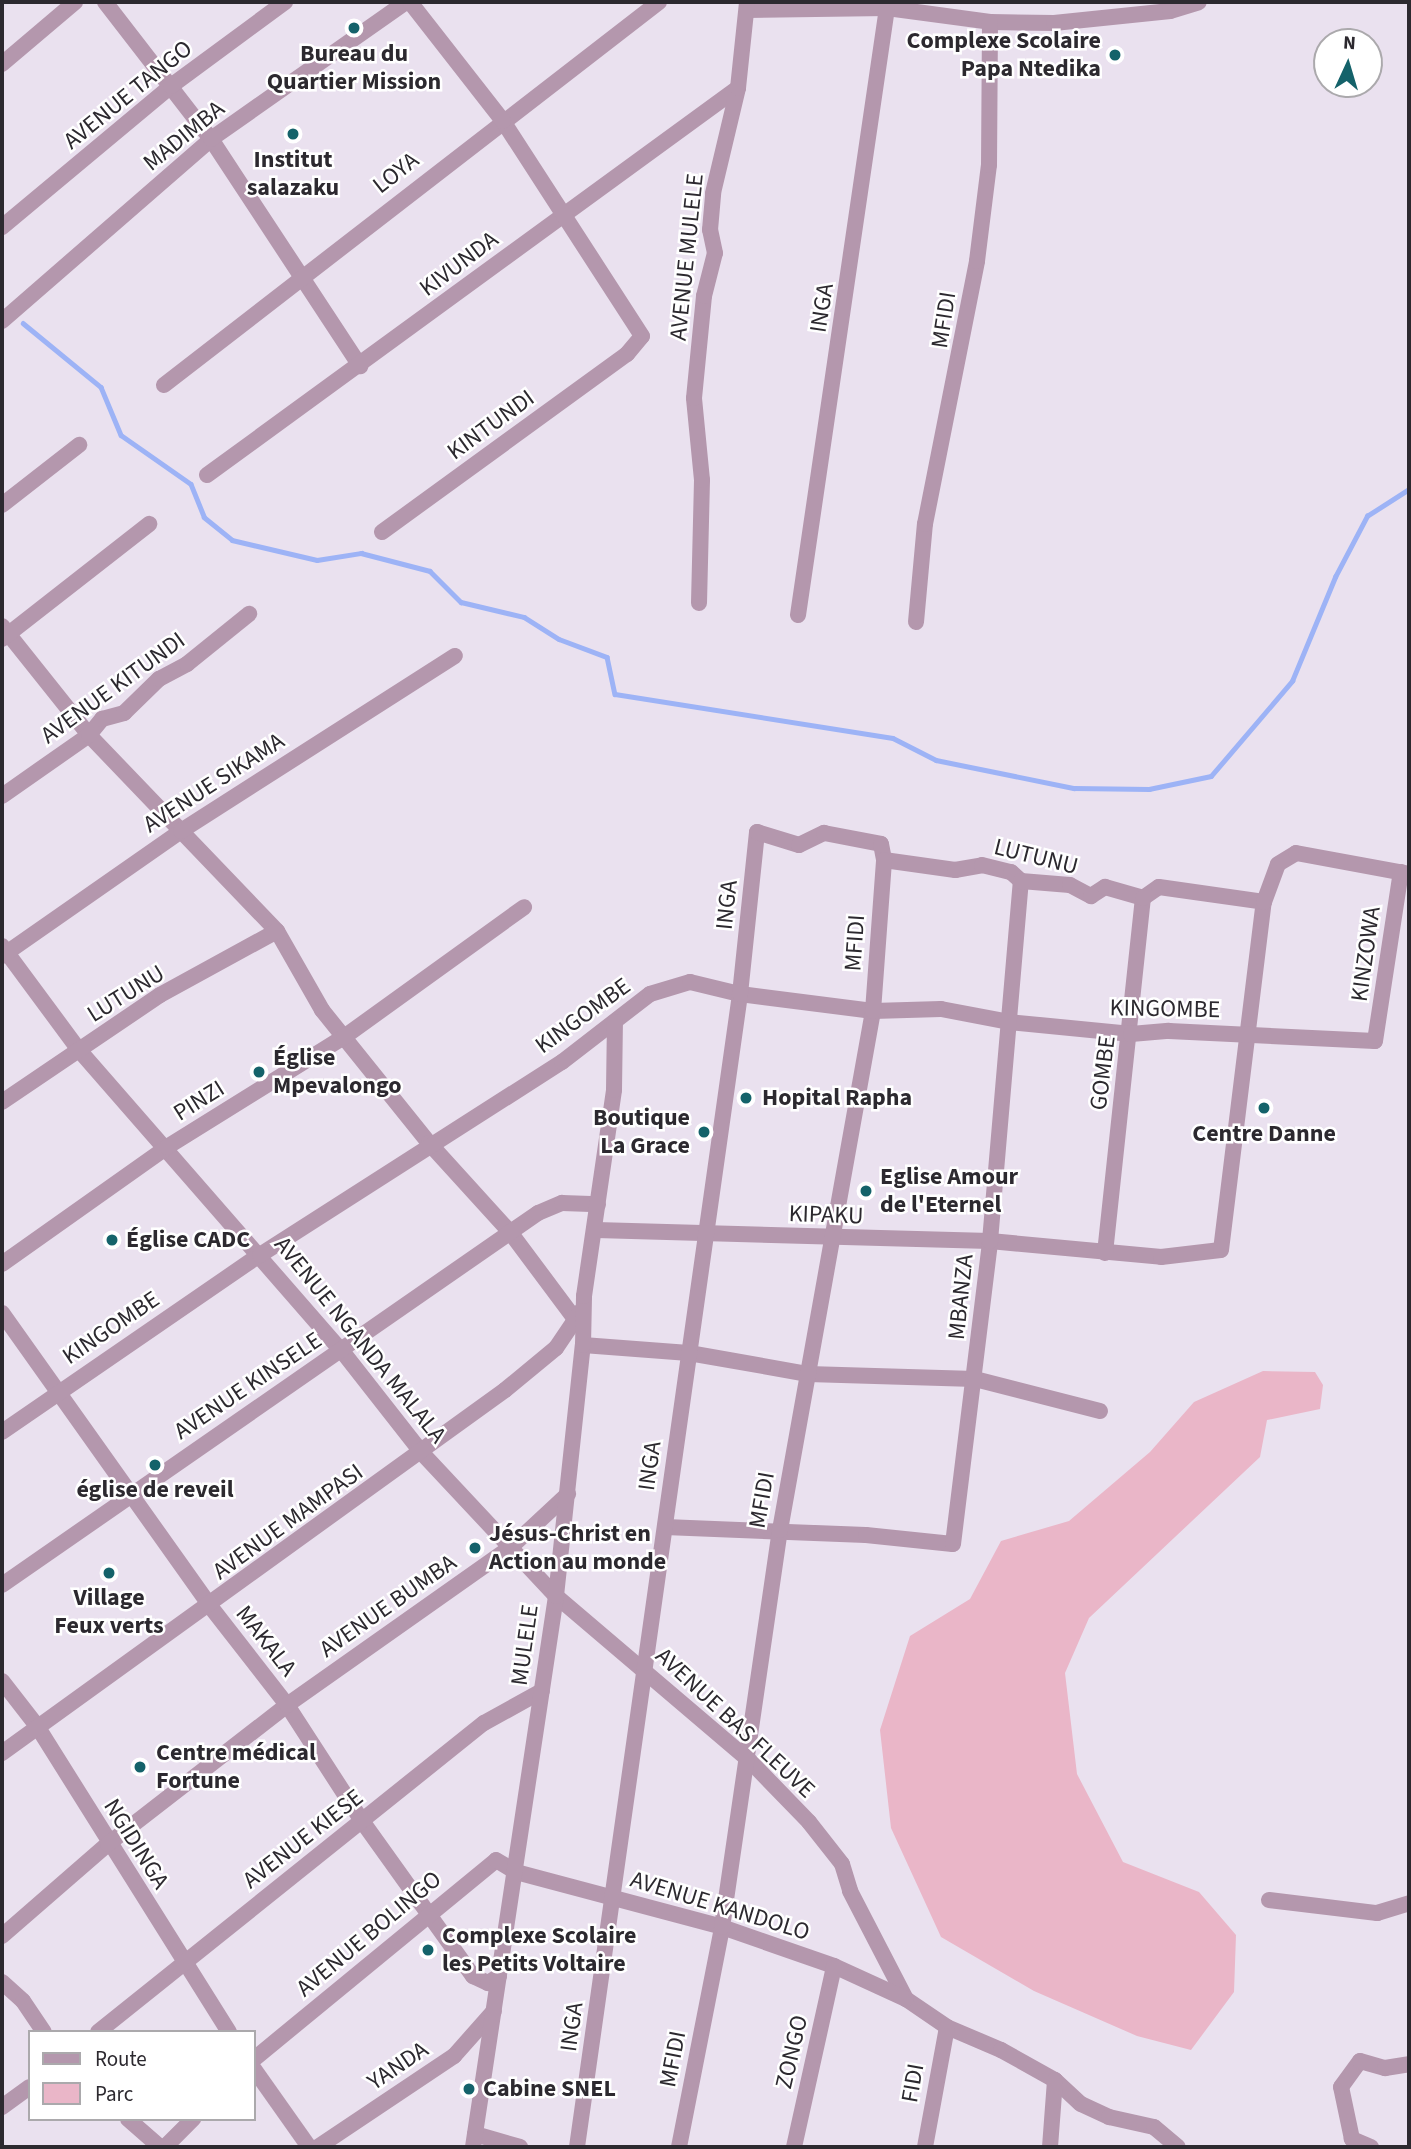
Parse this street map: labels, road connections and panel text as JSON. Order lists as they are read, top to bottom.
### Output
{
  "streets": {
    "street": [
      "AVENUE TANGO",
      "MADIMBA",
      "LOYA",
      "AVENUE MULELE",
      "KIVUNDA",
      "INGA",
      "MFIDI",
      "KINTUNDI",
      "AVENUE KITUNDI",
      "AVENUE SIKAMA",
      "LUTUNU",
      "KINZOWA",
      "KINGOMBE",
      "GOMBE",
      "PINZI",
      "KIPAKU",
      "MBANZA",
      "AVENUE NGANDA MALALA",
      "AVENUE KINSELE",
      "AVENUE MAMPASI",
      "AVENUE BUMBA",
      "MAKALA",
      "MULELE",
      "AVENUE BAS FLEUVE",
      "AVENUE KIESE",
      "NGIDINGA",
      "AVENUE KANDOLO",
      "AVENUE BOLINGO",
      "ZONGO",
      "YANDA",
      "FIDI"
    ]
  },
  "crossings": [
    ["AVENUE MULELE", "KIVUNDA"],
    ["KIVUNDA", "KINTUNDI"],
    ["INGA", "MFIDI"],
    ["INGA", "LUTUNU"],
    ["INGA", "KINGOMBE"],
    ["INGA", "KIPAKU"],
    ["INGA", "AVENUE BAS FLEUVE"],
    ["INGA", "AVENUE KANDOLO"],
    ["MFIDI", "LUTUNU"],
    ["MFIDI", "KINGOMBE"],
    ["MFIDI", "KIPAKU"],
    ["MFIDI", "MBANZA"],
    ["MFIDI", "AVENUE BAS FLEUVE"],
    ["MFIDI", "AVENUE KANDOLO"],
    ["AVENUE SIKAMA", "AVENUE NGANDA MALALA"],
    ["LUTUNU", "GOMBE"],
    ["LUTUNU", "MBANZA"],
    ["LUTUNU", "AVENUE NGANDA MALALA"],
    ["KINZOWA", "KINGOMBE"],
    ["KINGOMBE", "GOMBE"],
    ["KINGOMBE", "KIPAKU"],
    ["KINGOMBE", "MBANZA"],
    ["KINGOMBE", "AVENUE NGANDA MALALA"],
    ["KINGOMBE", "MAKALA"],
    ["KINGOMBE", "MULELE"],
    ["GOMBE", "KIPAKU"],
    ["PINZI", "AVENUE NGANDA MALALA"],
    ["KIPAKU", "MBANZA"],
    ["KIPAKU", "MULELE"],
    ["AVENUE NGANDA MALALA", "AVENUE KINSELE"],
    ["AVENUE NGANDA MALALA", "AVENUE MAMPASI"],
    ["AVENUE NGANDA MALALA", "AVENUE BUMBA"],
    ["AVENUE NGANDA MALALA", "MULELE"],
    ["AVENUE NGANDA MALALA", "AVENUE BAS FLEUVE"],
    ["AVENUE KINSELE", "MAKALA"],
    ["AVENUE KINSELE", "MULELE"],
    ["AVENUE MAMPASI", "MAKALA"],
    ["AVENUE MAMPASI", "MULELE"],
    ["AVENUE MAMPASI", "NGIDINGA"],
    ["AVENUE BUMBA", "MAKALA"],
    ["AVENUE BUMBA", "MULELE"],
    ["AVENUE BUMBA", "NGIDINGA"],
    ["MAKALA", "MULELE"],
    ["MAKALA", "AVENUE KIESE"],
    ["MAKALA", "AVENUE BOLINGO"],
    ["MULELE", "AVENUE BAS FLEUVE"],
    ["MULELE", "AVENUE KIESE"],
    ["MULELE", "AVENUE KANDOLO"],
    ["MULELE", "AVENUE BOLINGO"],
    ["MULELE", "YANDA"],
    ["AVENUE BAS FLEUVE", "AVENUE KANDOLO"],
    ["AVENUE BAS FLEUVE", "FIDI"],
    ["AVENUE KIESE", "NGIDINGA"],
    ["AVENUE KANDOLO", "AVENUE BOLINGO"],
    ["AVENUE KANDOLO", "ZONGO"]
  ],
  "places": [
    "Bureau du Quartier Mission",
    "Complexe Scolaire Papa Ntedika",
    "Institut salazaku",
    "Église Mpevalongo",
    "Hopital Rapha",
    "Centre Danne",
    "Boutique La Grace",
    "Eglise Amour de l'Eternel",
    "Église CADC",
    "église de reveil",
    "Jésus-Christ en Action au monde",
    "Village Feux verts",
    "Centre médical Fortune",
    "Complexe Scolaire les Petits Voltaire",
    "Cabine SNEL"
  ],
  "legend": ["Route", "Parc"],
  "north": "top"
}
